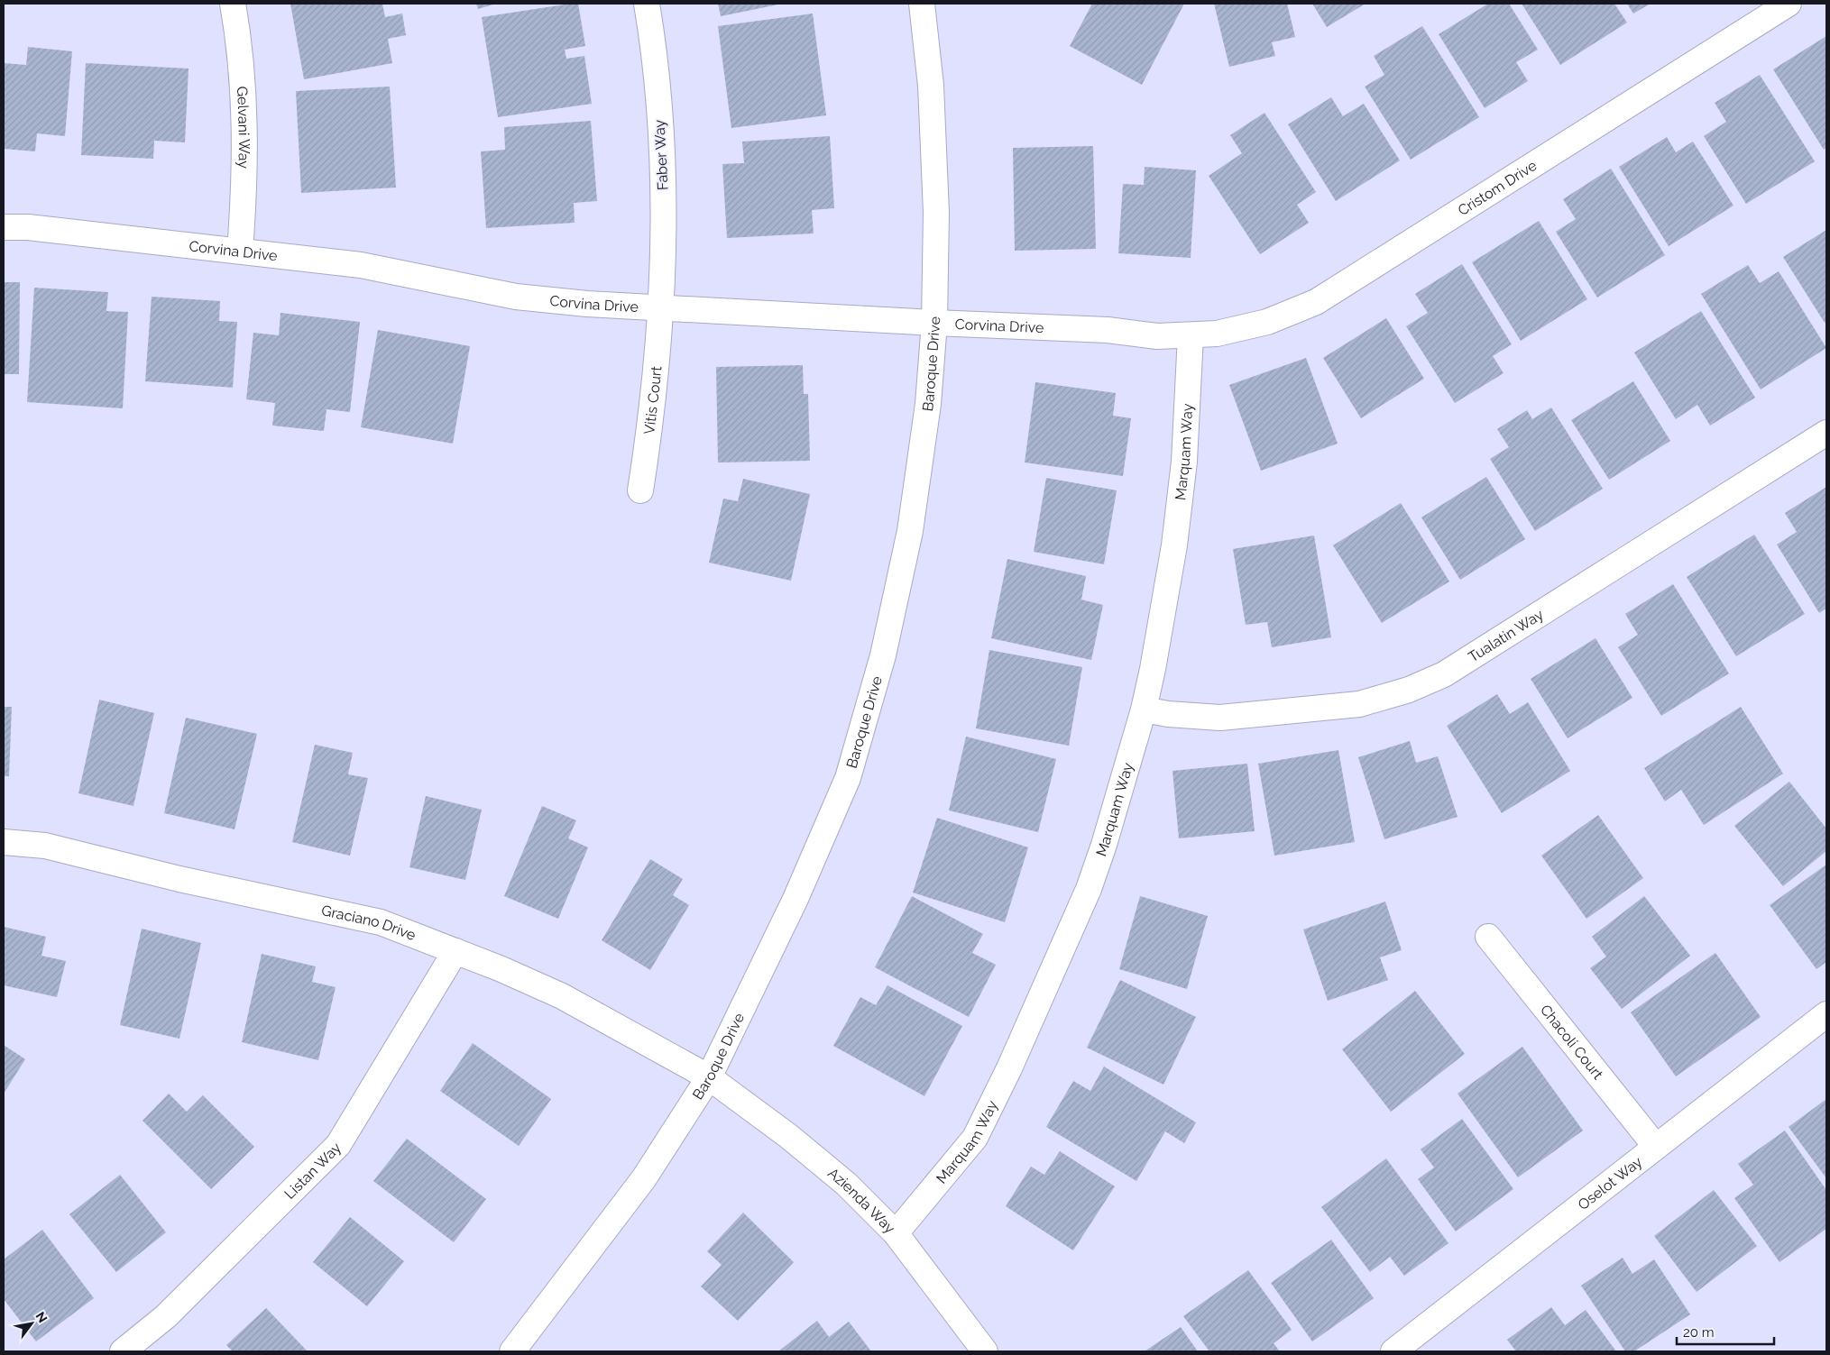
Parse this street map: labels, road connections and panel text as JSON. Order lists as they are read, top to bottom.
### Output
{
  "streets": {
    "street": [
      "Gelvani Way",
      "Faber Way",
      "Cristom Drive",
      "Corvina Drive",
      "Baroque Drive",
      "Vitis Court",
      "Marquam Way",
      "Tualatin Way",
      "Graciano Drive",
      "Chacoli Court",
      "Listan Way",
      "Oselot Way",
      "Azienda Way"
    ]
  },
  "crossings": [
    ["Gelvani Way", "Corvina Drive"],
    ["Faber Way", "Corvina Drive"],
    ["Faber Way", "Vitis Court"],
    ["Cristom Drive", "Corvina Drive"],
    ["Cristom Drive", "Marquam Way"],
    ["Corvina Drive", "Baroque Drive"],
    ["Corvina Drive", "Vitis Court"],
    ["Corvina Drive", "Marquam Way"],
    ["Baroque Drive", "Graciano Drive"],
    ["Baroque Drive", "Azienda Way"],
    ["Marquam Way", "Tualatin Way"],
    ["Marquam Way", "Azienda Way"],
    ["Graciano Drive", "Listan Way"],
    ["Graciano Drive", "Azienda Way"],
    ["Chacoli Court", "Oselot Way"]
  ],
  "scale_bar": "20 m",
  "north": "top right"
}
